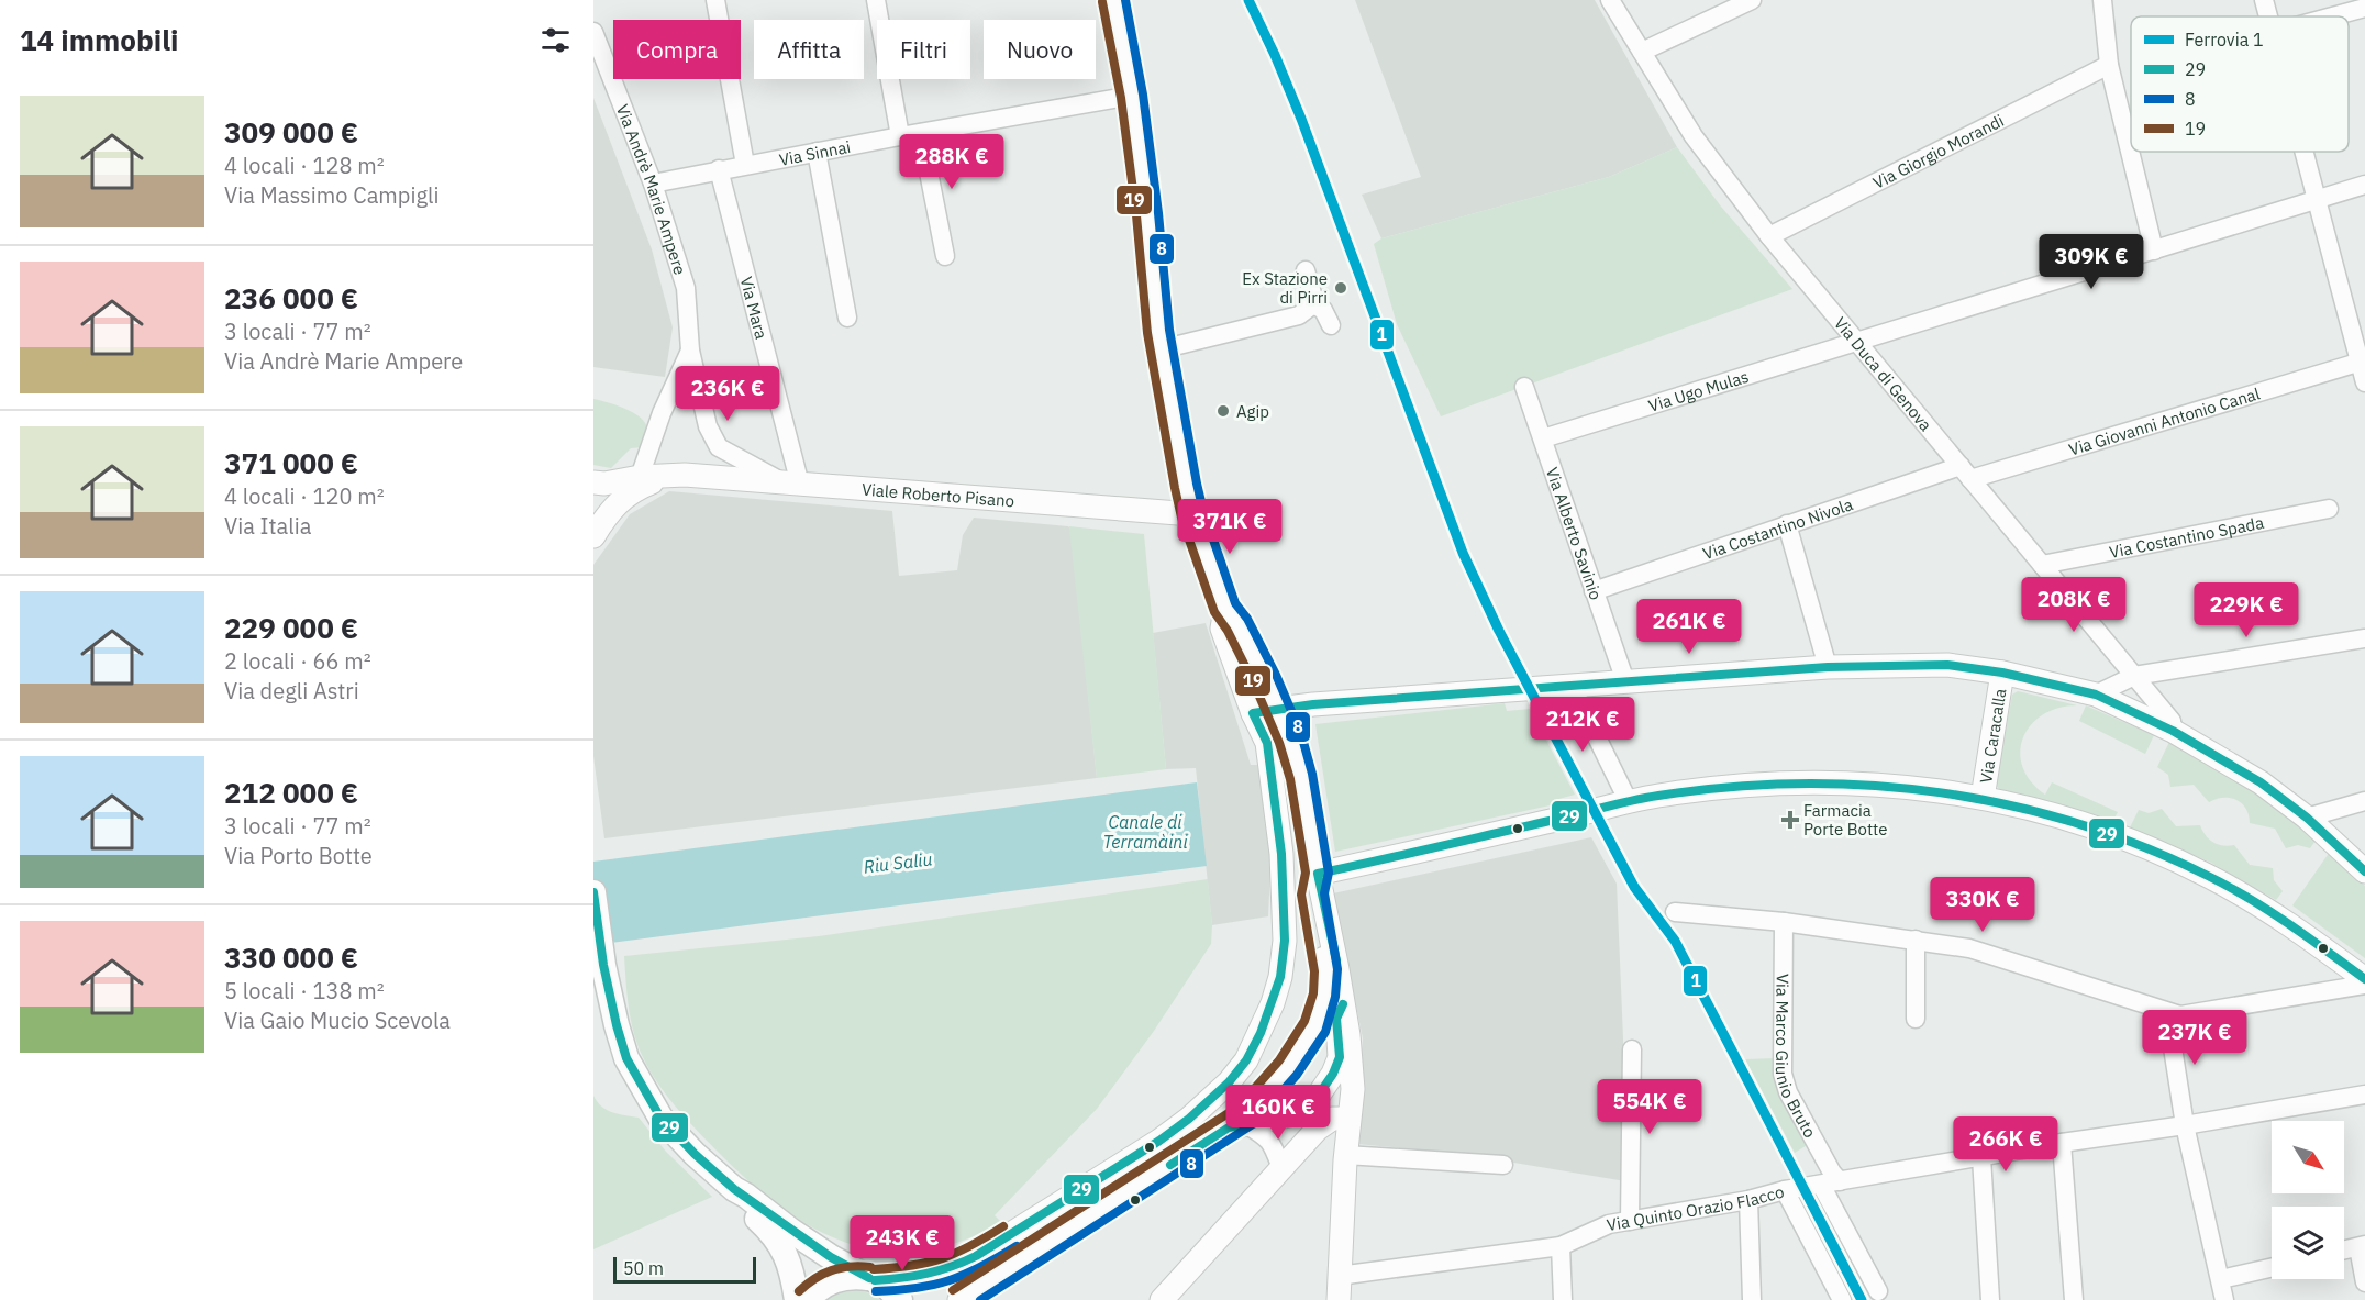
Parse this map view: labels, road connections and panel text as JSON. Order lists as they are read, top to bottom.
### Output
{
  "streets": {
    "street": [
      "Via Giorgio Morandi",
      "Via Sinnai",
      "Via Andrè Marie Ampere",
      "Via Mara",
      "Via Duca di Genova",
      "Via Ugo Mulas",
      "Via Giovanni Antonio Canal",
      "Viale Roberto Pisano",
      "Via Costantino Nivola",
      "Via Alberto Savinio",
      "Via Costantino Spada",
      "Via Caracalla",
      "Via Marco Giunio Bruto",
      "Via Quinto Orazio Flacco"
    ]
  },
  "crossings": [
    ["Via Giorgio Morandi", "Via Duca di Genova"],
    ["Via Sinnai", "Via Andrè Marie Ampere"],
    ["Via Sinnai", "Via Mara"],
    ["Via Andrè Marie Ampere", "Via Mara"],
    ["Via Andrè Marie Ampere", "Viale Roberto Pisano"],
    ["Via Mara", "Viale Roberto Pisano"],
    ["Via Duca di Genova", "Via Ugo Mulas"],
    ["Via Duca di Genova", "Via Giovanni Antonio Canal"],
    ["Via Duca di Genova", "Via Costantino Nivola"],
    ["Via Duca di Genova", "Via Costantino Spada"],
    ["Via Ugo Mulas", "Via Alberto Savinio"],
    ["Via Giovanni Antonio Canal", "Via Costantino Nivola"],
    ["Via Costantino Nivola", "Via Alberto Savinio"],
    ["Via Marco Giunio Bruto", "Via Quinto Orazio Flacco"]
  ],
  "water": ["Canale di Terramàini", "Riu Saliu"],
  "places": {
    "other": ["Ex Stazione di Pirri", "Agip"],
    "health": ["Farmacia Porte Botte"]
  },
  "lines": [
    "rail line 1",
    "transit line 8",
    "transit line 19",
    "transit line 29"
  ],
  "legend": [
    "Ferrovia 1",
    "29",
    "8",
    "19"
  ],
  "scale_bar": "50 m",
  "north": "bottom right",
  "page": {
    "heading": "14 immobili",
    "chip": [
      "Compra",
      "Affitta",
      "Filtri",
      "Nuovo"
    ],
    "list": [
      {
        "name": "309 000 €",
        "note": "4 locali · 128 m² · Via Massimo Campigli"
      },
      {
        "name": "236 000 €",
        "note": "3 locali · 77 m² · Via Andrè Marie Ampere"
      },
      {
        "name": "371 000 €",
        "note": "4 locali · 120 m² · Via Italia"
      },
      {
        "name": "229 000 €",
        "note": "2 locali · 66 m² · Via degli Astri"
      },
      {
        "name": "212 000 €",
        "note": "3 locali · 77 m² · Via Porto Botte"
      },
      {
        "name": "330 000 €",
        "note": "5 locali · 138 m² · Via Gaio Mucio Scevola"
      }
    ],
    "price": [
      "288K €",
      "309K €",
      "236K €",
      "371K €",
      "208K €",
      "229K €",
      "261K €",
      "212K €",
      "330K €",
      "237K €",
      "554K €",
      "160K €",
      "266K €",
      "243K €"
    ],
    "scale": "50 m"
  }
}
